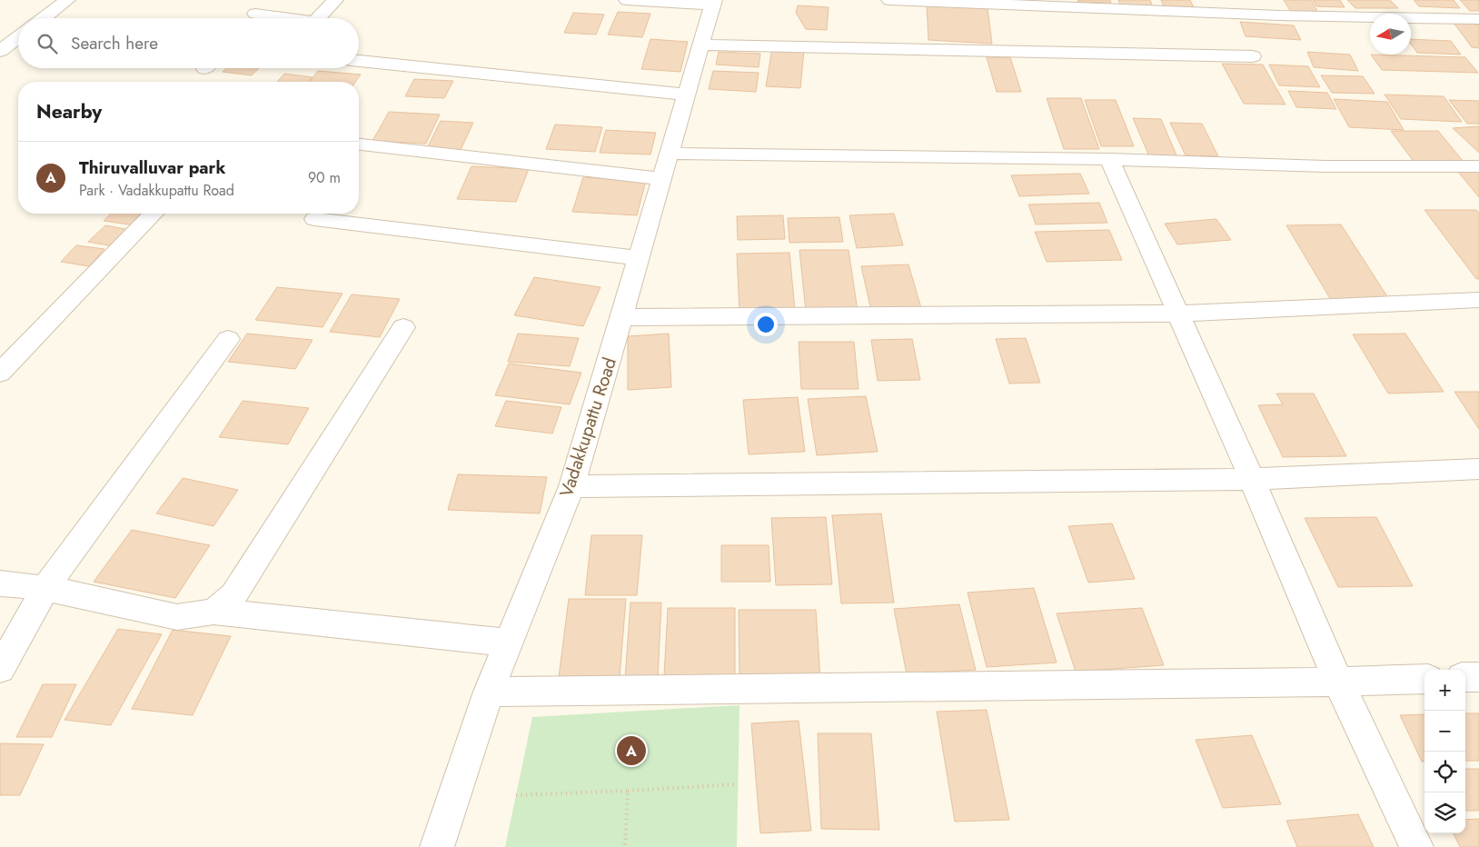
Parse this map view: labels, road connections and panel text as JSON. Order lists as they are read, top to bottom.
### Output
{
  "streets": {
    "street": ["Vadakkupattu Road"]
  },
  "north": "left",
  "page": {
    "search": "Search here",
    "heading": "Nearby",
    "list": [
      {
        "mark": "A",
        "name": "Thiruvalluvar park",
        "note": "Park · Vadakkupattu Road",
        "value": "90 m"
      }
    ],
    "map_buttons": ["+", "−"],
    "pins": "A"
  }
}
